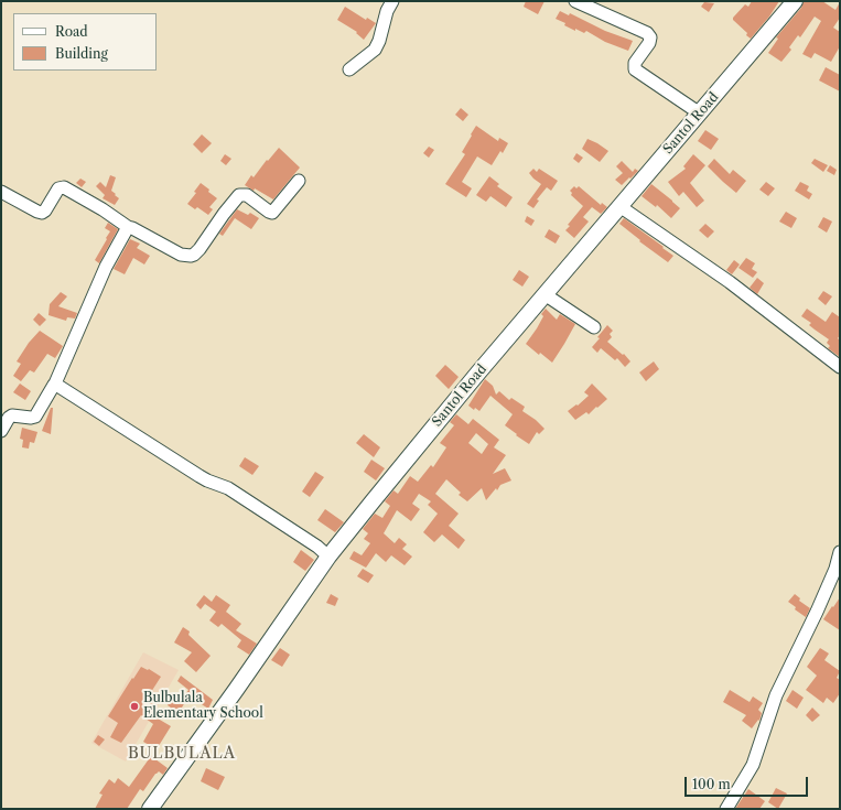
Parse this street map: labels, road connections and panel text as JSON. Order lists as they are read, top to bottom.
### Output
{
  "streets": {
    "main road": ["Santol Road"]
  },
  "districts": ["BULBULALA"],
  "places": ["Bulbulala Elementary School"],
  "legend": ["Road", "Building"],
  "scale_bar": "100 m"
}
